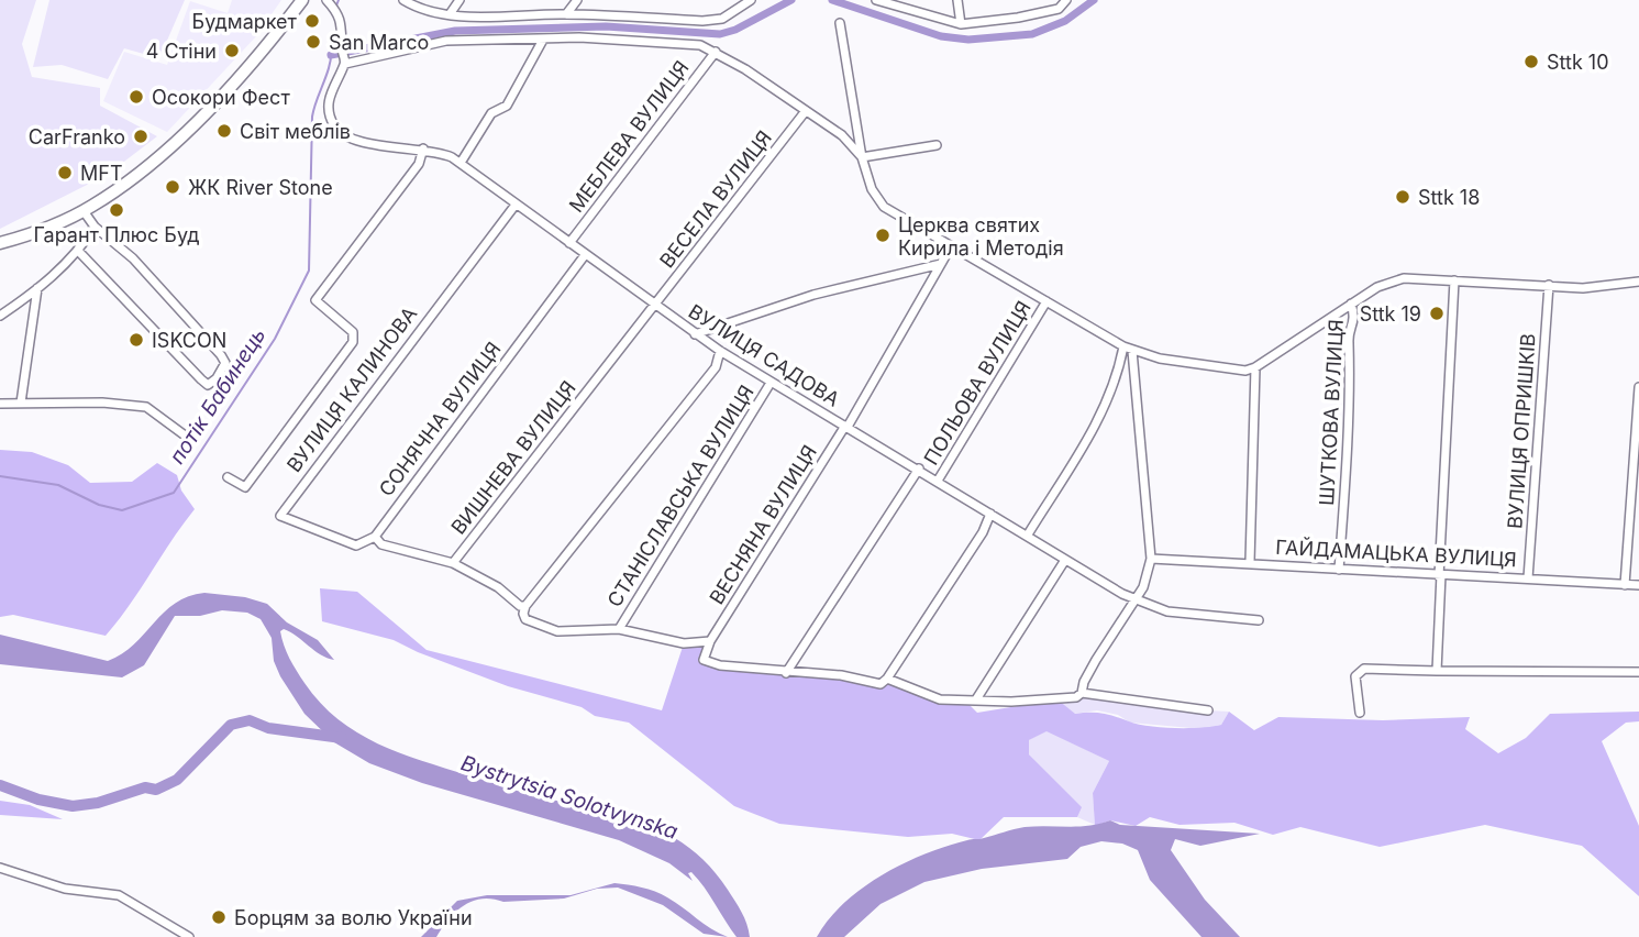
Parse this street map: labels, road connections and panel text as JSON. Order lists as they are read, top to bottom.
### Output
{
  "streets": {
    "street": [
      "МЕБЛЕВА ВУЛИЦЯ",
      "ВЕСЕЛА ВУЛИЦЯ",
      "ВУЛИЦЯ САДОВА",
      "ПОЛЬОВА ВУЛИЦЯ",
      "ВУЛИЦЯ КАЛИНОВА",
      "ШУТКОВА ВУЛИЦЯ",
      "СОНЯЧНА ВУЛИЦЯ",
      "ВУЛИЦЯ ОПРИШКІВ",
      "ВИШНЕВА ВУЛИЦЯ",
      "СТАНІСЛАВСЬКА ВУЛИЦЯ",
      "ВЕСНЯНА ВУЛИЦЯ",
      "ГАЙДАМАЦЬКА ВУЛИЦЯ"
    ]
  },
  "crossings": [
    ["МЕБЛЕВА ВУЛИЦЯ", "ВУЛИЦЯ САДОВА"],
    ["ВЕСЕЛА ВУЛИЦЯ", "ВУЛИЦЯ САДОВА"],
    ["ВЕСЕЛА ВУЛИЦЯ", "ВИШНЕВА ВУЛИЦЯ"],
    ["ВУЛИЦЯ САДОВА", "ПОЛЬОВА ВУЛИЦЯ"],
    ["ВУЛИЦЯ САДОВА", "ВУЛИЦЯ КАЛИНОВА"],
    ["ВУЛИЦЯ САДОВА", "СОНЯЧНА ВУЛИЦЯ"],
    ["ВУЛИЦЯ САДОВА", "ВИШНЕВА ВУЛИЦЯ"],
    ["ВУЛИЦЯ САДОВА", "СТАНІСЛАВСЬКА ВУЛИЦЯ"],
    ["ВУЛИЦЯ САДОВА", "ВЕСНЯНА ВУЛИЦЯ"],
    ["ВУЛИЦЯ КАЛИНОВА", "СОНЯЧНА ВУЛИЦЯ"],
    ["ШУТКОВА ВУЛИЦЯ", "ГАЙДАМАЦЬКА ВУЛИЦЯ"],
    ["ВУЛИЦЯ ОПРИШКІВ", "ГАЙДАМАЦЬКА ВУЛИЦЯ"],
    ["ВИШНЕВА ВУЛИЦЯ", "СТАНІСЛАВСЬКА ВУЛИЦЯ"]
  ],
  "water": ["потік Бабинець", "Bystrytsia Solotvynska"],
  "places": [
    "Будмаркет",
    "San Marco",
    "4 Стіни",
    "Sttk 10",
    "Осокори Фест",
    "Світ меблів",
    "CarFranko",
    "MFT",
    "ЖК River Stone",
    "Sttk 18",
    "Гарант Плюс Буд",
    "Церква святих Кирила і Методія",
    "Sttk 19",
    "ISKCON",
    "Борцям за волю України"
  ]
}
